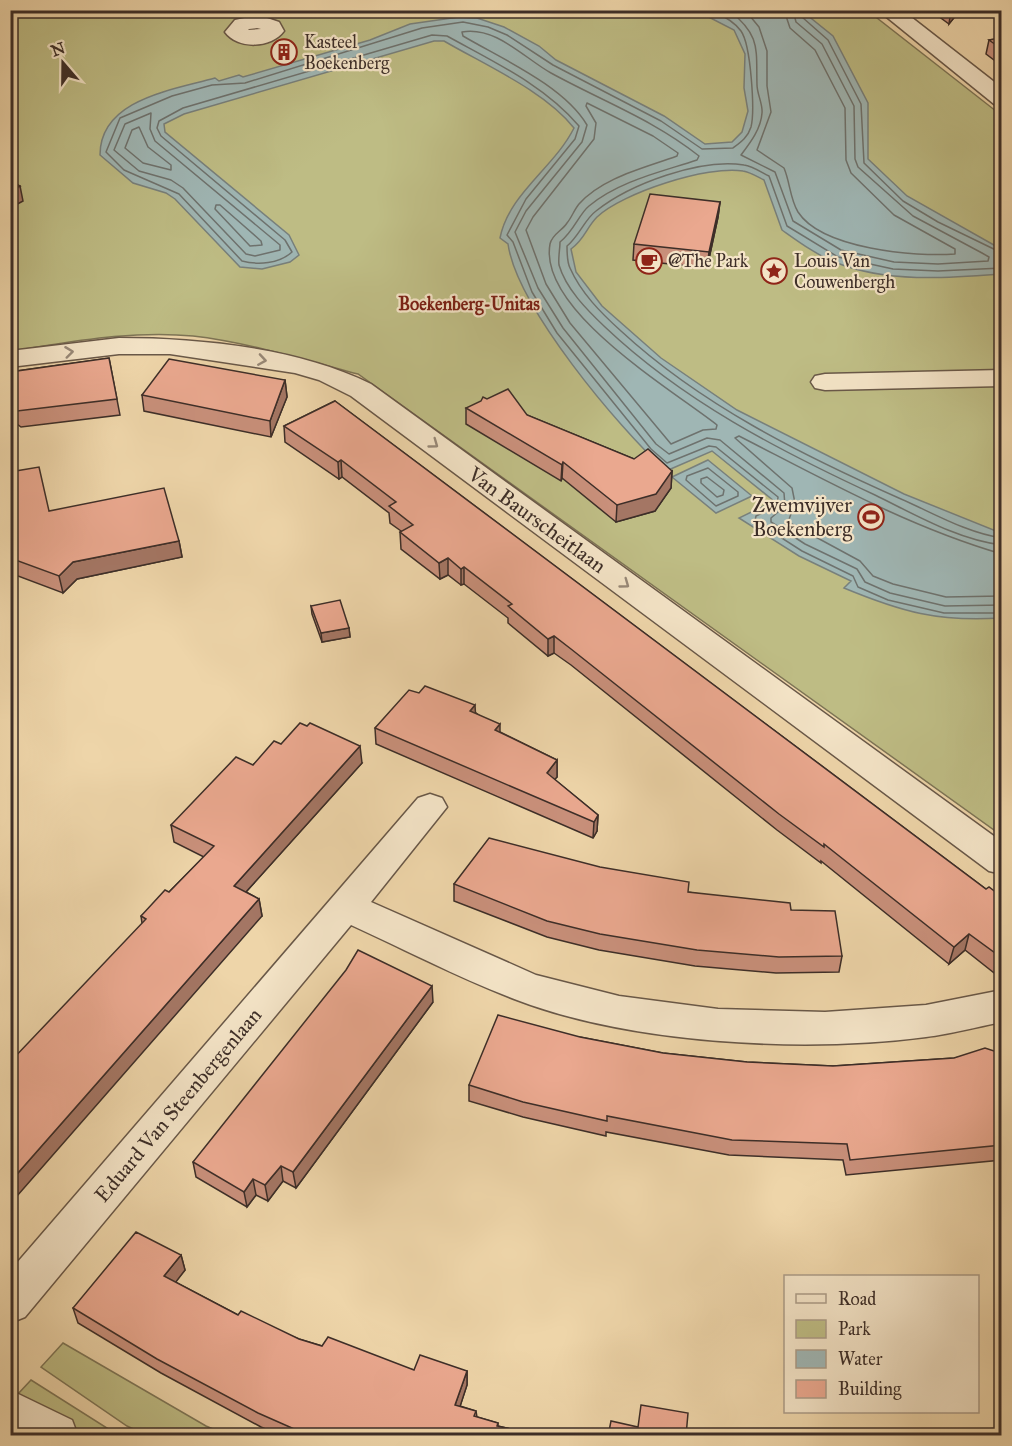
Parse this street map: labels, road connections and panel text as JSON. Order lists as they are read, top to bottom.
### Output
{
  "streets": {
    "street": ["Van Baurscheitlaan", "Eduard Van Steenbergenlaan"]
  },
  "one_way": ["Van Baurscheitlaan"],
  "districts": ["Boekenberg-Unitas"],
  "places": {
    "building": ["Kasteel Boekenberg"],
    "cafe": ["@The Park"],
    "place": ["Louis Van Couwenbergh"],
    "sports": ["Zwemvijver Boekenberg"]
  },
  "legend": [
    "Road",
    "Park",
    "Water",
    "Building"
  ],
  "north": "top"
}
